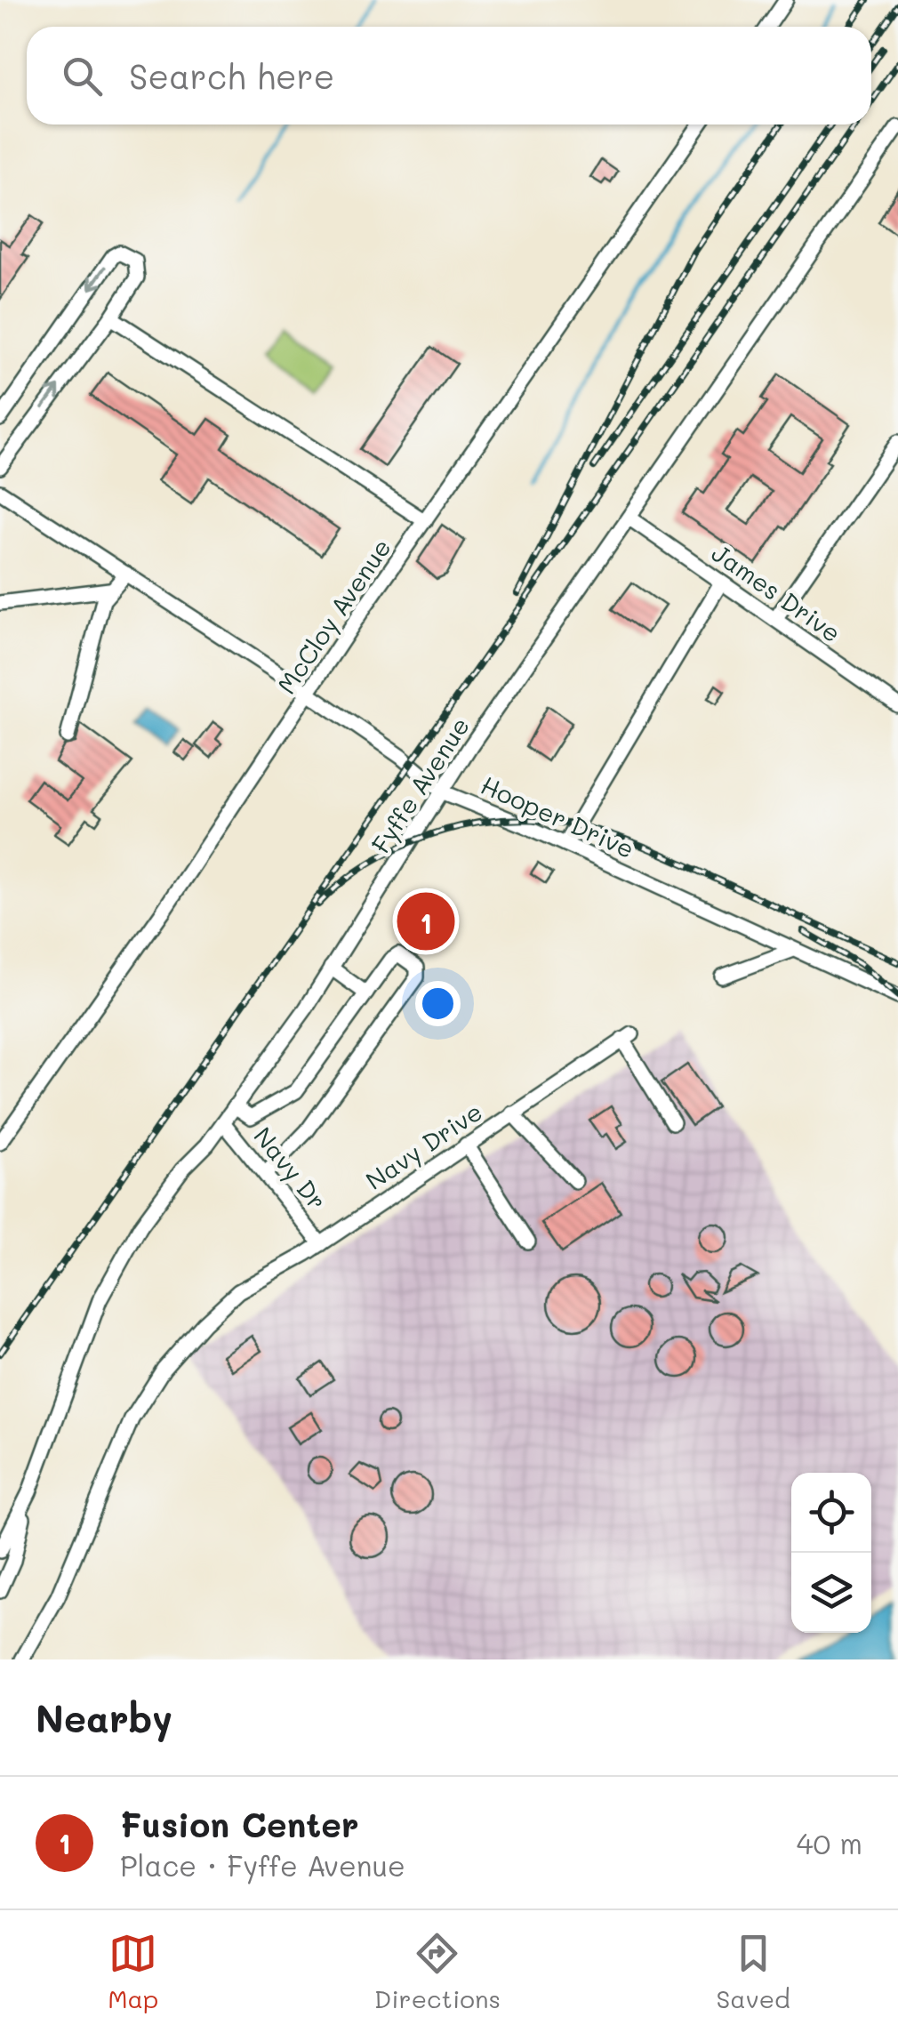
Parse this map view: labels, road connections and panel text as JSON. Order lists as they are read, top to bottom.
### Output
{
  "streets": {
    "street": [
      "James Drive",
      "McCloy Avenue",
      "Fyffe Avenue",
      "Hooper Drive",
      "Navy Drive",
      "Navy Dr"
    ]
  },
  "crossings": [
    ["James Drive", "Fyffe Avenue"],
    ["McCloy Avenue", "Hooper Drive"],
    ["Fyffe Avenue", "Hooper Drive"],
    ["Fyffe Avenue", "Navy Dr"],
    ["Navy Drive", "Navy Dr"]
  ],
  "page": {
    "search": "Search here",
    "pins": "1",
    "heading": "Nearby",
    "list": [
      {
        "mark": "1",
        "name": "Fusion Center",
        "note": "Place · Fyffe Avenue",
        "value": "40 m"
      }
    ],
    "nav": ["Map", "Directions", "Saved"]
  }
}
